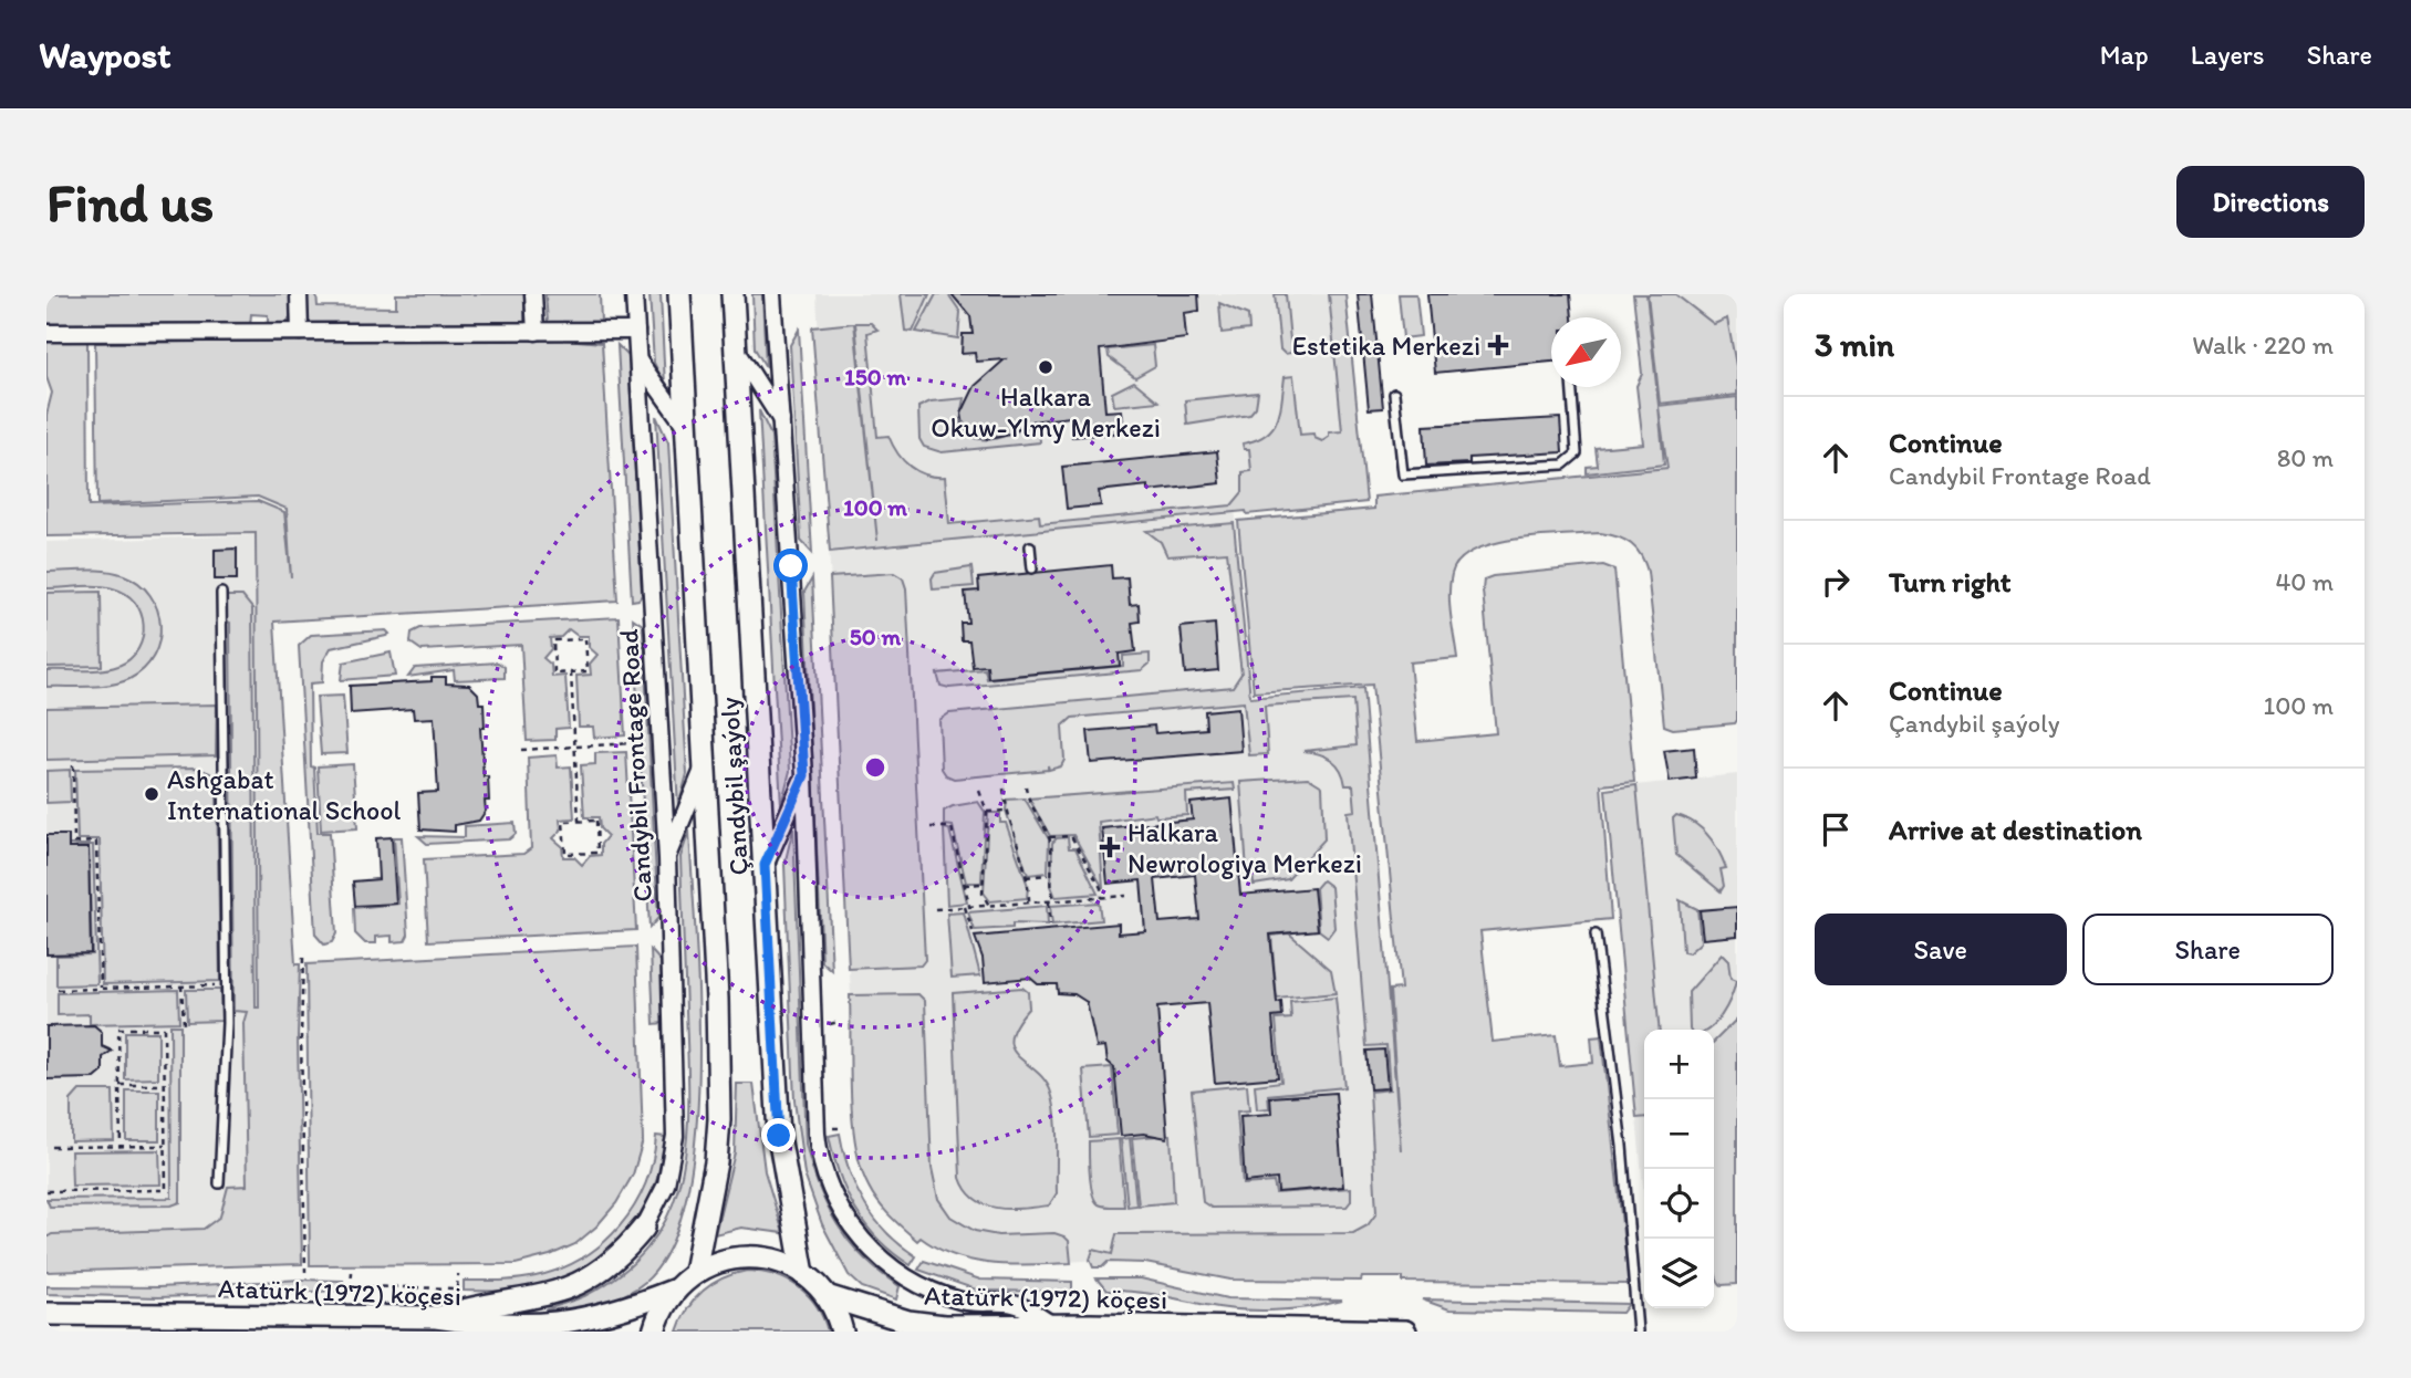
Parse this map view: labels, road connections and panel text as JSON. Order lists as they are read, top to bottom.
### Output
{
  "streets": {
    "main road": ["Çandybil şaýoly", "Atatürk (1972) köçesi"],
    "street": ["Candybil Frontage Road"]
  },
  "places": {
    "health": ["Estetika Merkezi", "Halkara Newrologiya Merkezi"],
    "other": ["Halkara Okuw-Ylmy Merkezi", "Ashgabat International School"]
  },
  "north": "bottom left",
  "page": {
    "header": "Waypost",
    "nav": ["Map", "Layers", "Share"],
    "buttons": [
      "Directions",
      ["Save", "Share"]
    ],
    "title": "Find us",
    "heading": ["3 min", "Walk · 220 m"],
    "list": [
      ["Continue", "Candybil Frontage Road", "80 m"],
      ["Turn right", "40 m"],
      ["Continue", "Çandybil şaýoly", "100 m"],
      "Arrive at destination"
    ],
    "map_buttons": ["+", "−"]
  },
  "rings": ["150 m", "100 m", "50 m"]
}
